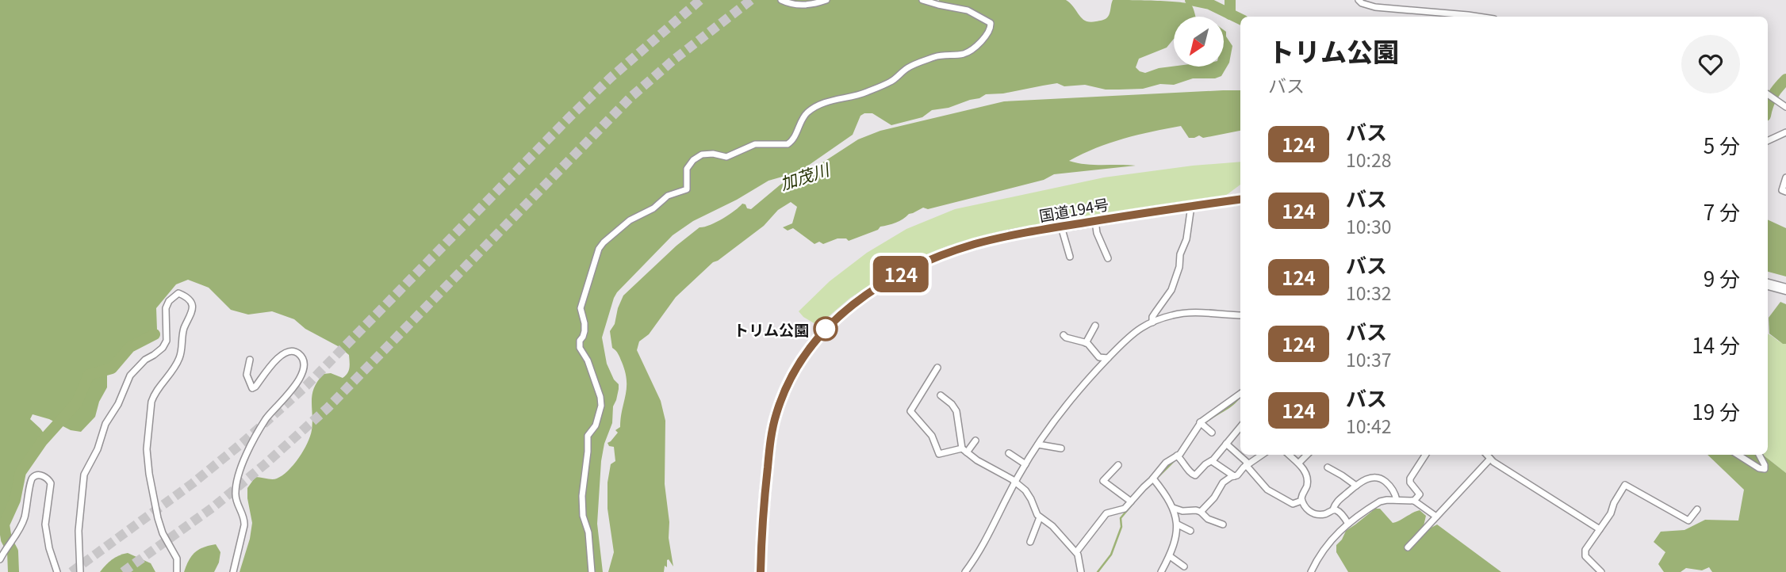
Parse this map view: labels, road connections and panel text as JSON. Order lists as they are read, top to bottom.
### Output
{
  "streets": {
    "highway": ["国道194号"]
  },
  "water": ["加茂川"],
  "places": ["トリム公園"],
  "lines": ["bus line 124"],
  "north": "bottom left",
  "page": {
    "on_map": "124",
    "heading": ["トリム公園", "バス"],
    "list": [
      {
        "mark": "124",
        "name": "バス",
        "note": "10:28",
        "value": "5 分"
      },
      {
        "mark": "124",
        "name": "バス",
        "note": "10:30",
        "value": "7 分"
      },
      {
        "mark": "124",
        "name": "バス",
        "note": "10:32",
        "value": "9 分"
      },
      {
        "mark": "124",
        "name": "バス",
        "note": "10:37",
        "value": "14 分"
      },
      {
        "mark": "124",
        "name": "バス",
        "note": "10:42",
        "value": "19 分"
      }
    ]
  }
}
